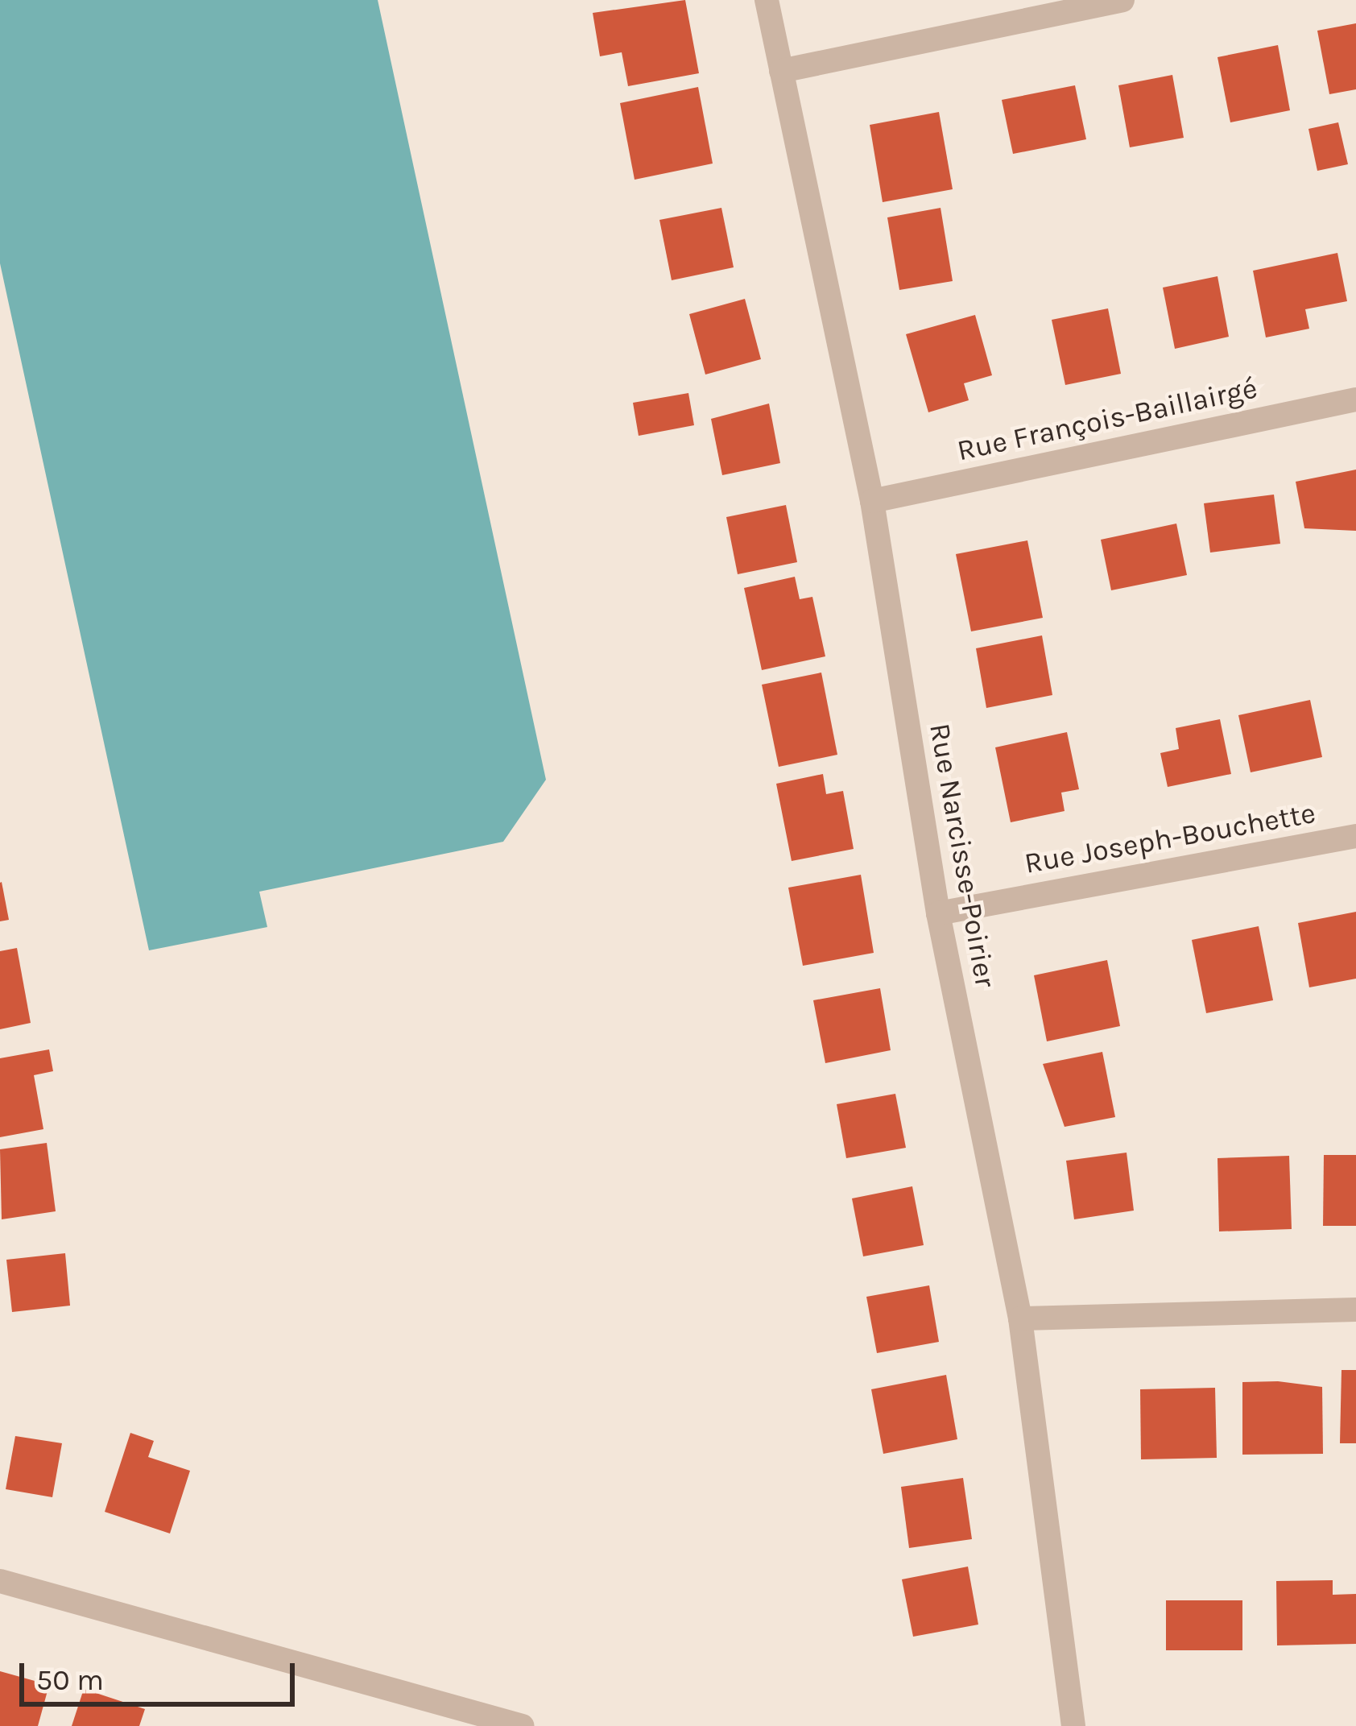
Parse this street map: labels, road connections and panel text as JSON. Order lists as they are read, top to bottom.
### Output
{
  "streets": {
    "street": ["Rue François-Baillairgé", "Rue Joseph-Bouchette", "Rue Narcisse-Poirier"]
  },
  "crossings": [
    ["Rue François-Baillairgé", "Rue Narcisse-Poirier"],
    ["Rue Joseph-Bouchette", "Rue Narcisse-Poirier"]
  ],
  "scale_bar": "50 m"
}
